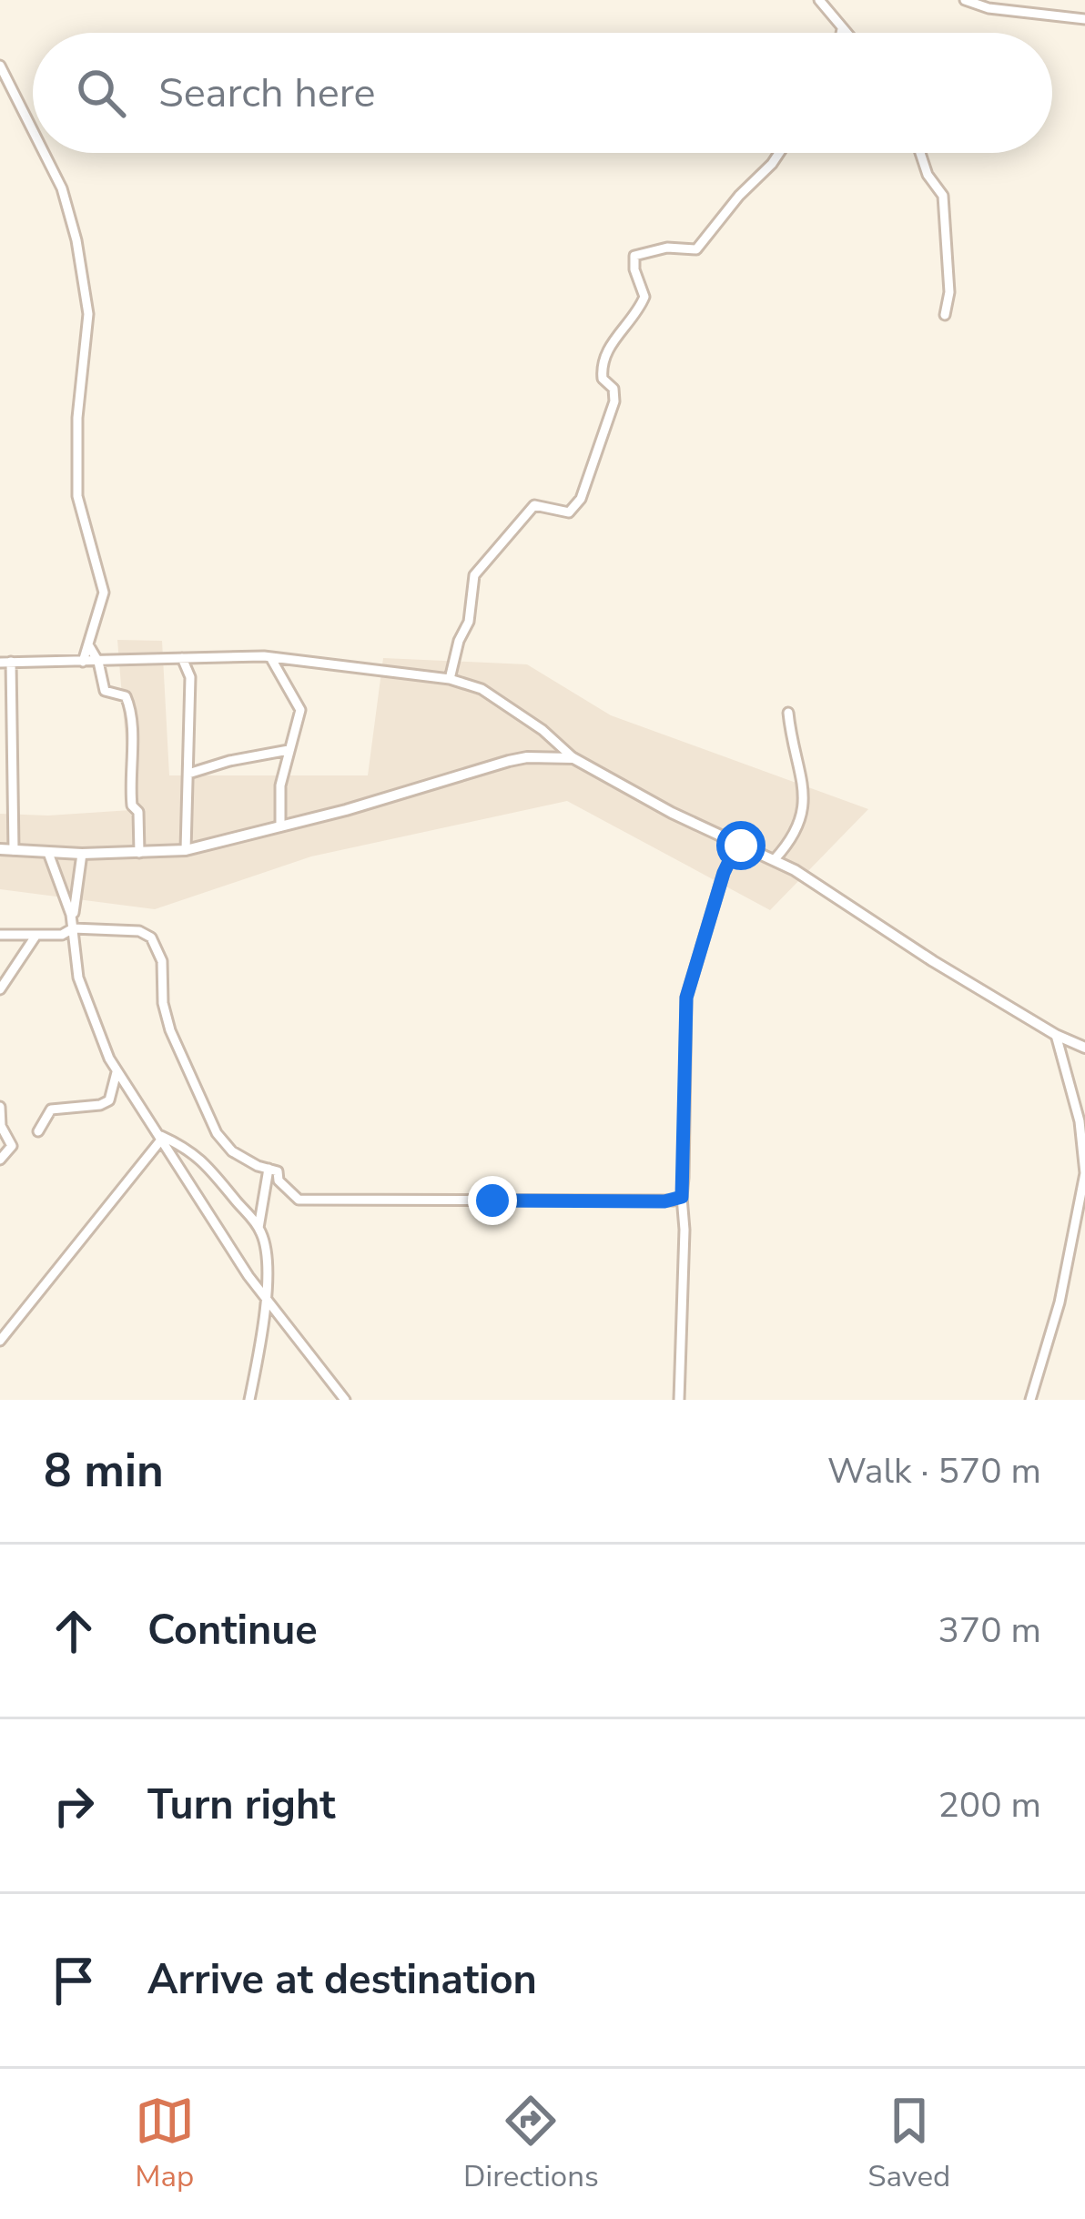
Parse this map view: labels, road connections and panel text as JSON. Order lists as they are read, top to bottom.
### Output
{
  "page": {
    "search": "Search here",
    "heading": ["8 min", "Walk · 570 m"],
    "list": [
      ["Continue", "370 m"],
      ["Turn right", "200 m"],
      "Arrive at destination"
    ],
    "nav": ["Map", "Directions", "Saved"]
  }
}
